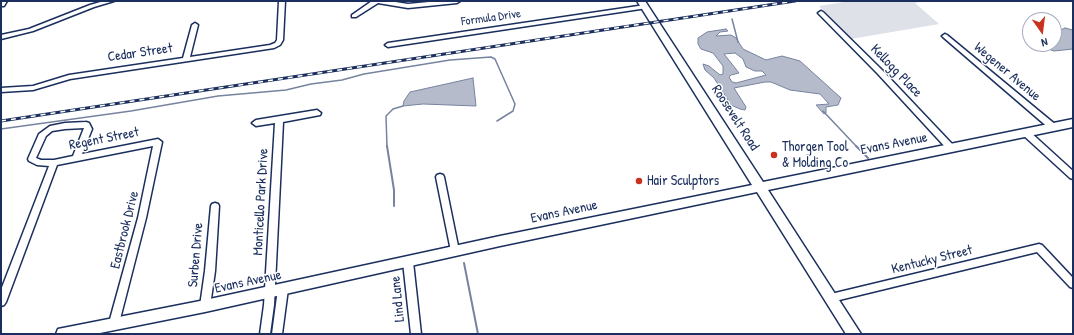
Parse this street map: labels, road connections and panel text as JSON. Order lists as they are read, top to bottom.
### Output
{
  "streets": {
    "street": [
      "Formula Drive",
      "Cedar Street",
      "Kellogg Place",
      "Wegener Avenue",
      "Roosevelt Road",
      "Regent Street",
      "Evans Avenue",
      "Monticello Park Drive",
      "Eastbrook Drive",
      "Surben Drive",
      "Kentucky Street",
      "Lind Lane"
    ]
  },
  "crossings": [
    ["Formula Drive", "Roosevelt Road"],
    ["Kellogg Place", "Evans Avenue"],
    ["Wegener Avenue", "Evans Avenue"],
    ["Roosevelt Road", "Evans Avenue"],
    ["Roosevelt Road", "Kentucky Street"],
    ["Regent Street", "Eastbrook Drive"],
    ["Evans Avenue", "Monticello Park Drive"],
    ["Evans Avenue", "Eastbrook Drive"],
    ["Evans Avenue", "Surben Drive"],
    ["Evans Avenue", "Lind Lane"]
  ],
  "places": ["Thorgen Tool & Molding Co", "Hair Sculptors"],
  "north": "bottom"
}
